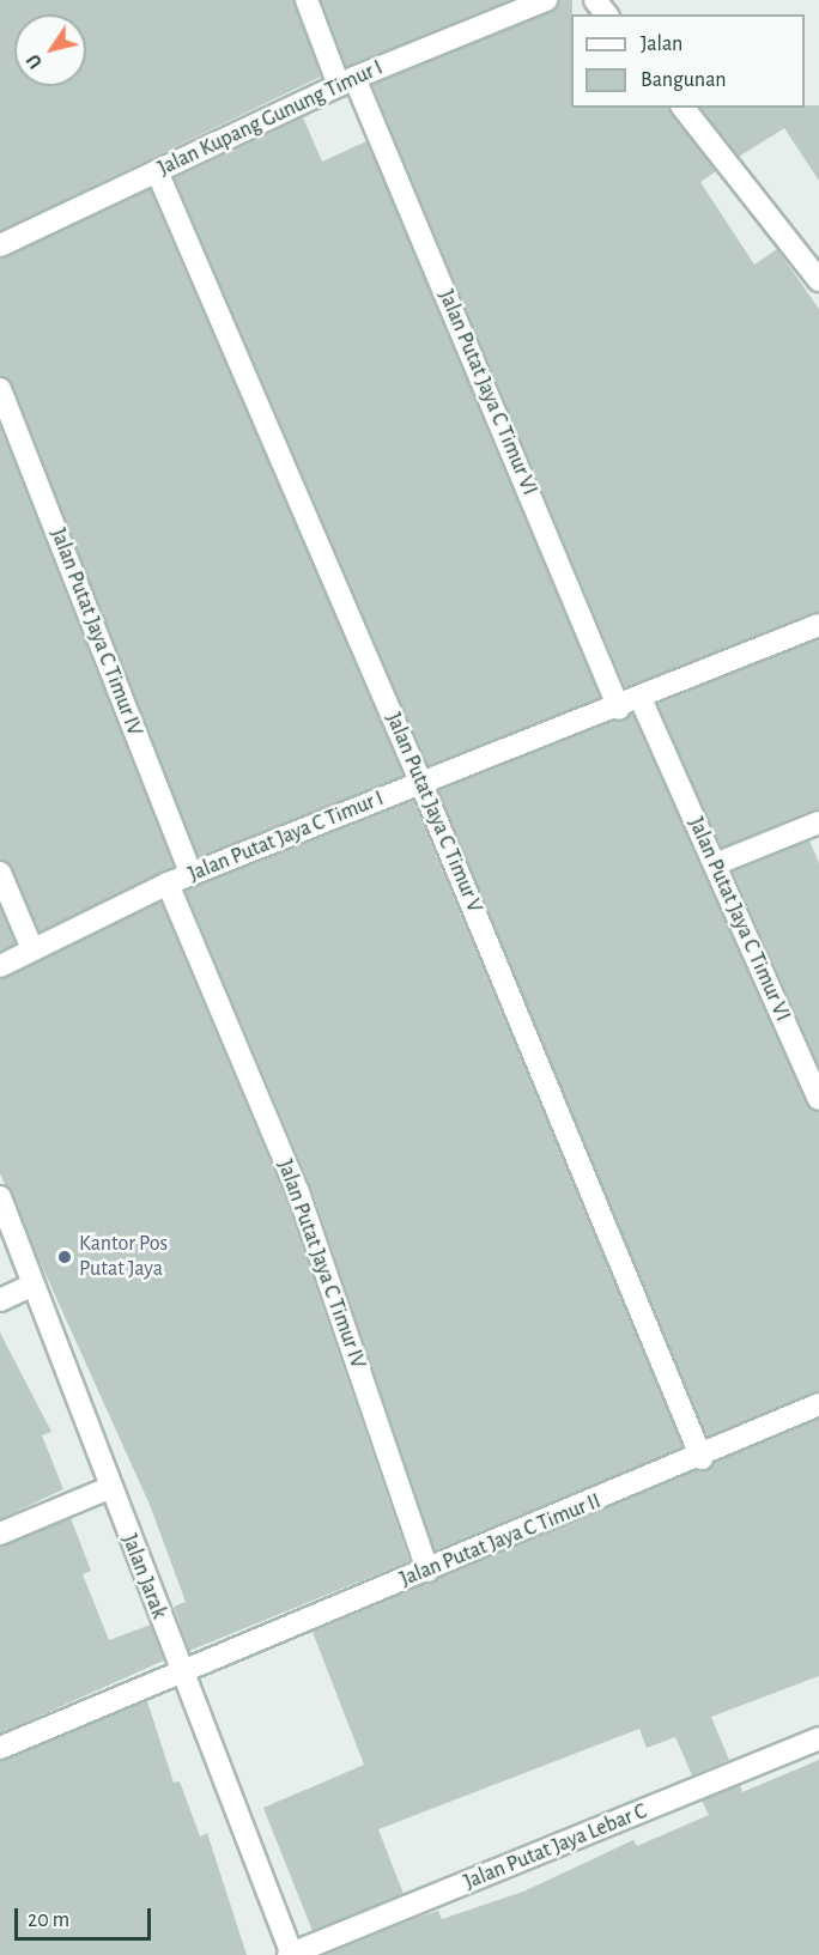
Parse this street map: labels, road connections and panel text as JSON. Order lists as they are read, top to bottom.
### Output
{
  "streets": {
    "street": [
      "Jalan Kupang Gunung Timur I",
      "Jalan Putat Jaya C Timur VI",
      "Jalan Putat Jaya C Timur IV",
      "Jalan Putat Jaya C Timur V",
      "Jalan Putat Jaya C Timur I",
      "Jalan Putat Jaya C Timur II",
      "Jalan Jarak",
      "Jalan Putat Jaya Lebar C"
    ]
  },
  "crossings": [
    ["Jalan Kupang Gunung Timur I", "Jalan Putat Jaya C Timur VI"],
    ["Jalan Kupang Gunung Timur I", "Jalan Putat Jaya C Timur V"],
    ["Jalan Putat Jaya C Timur VI", "Jalan Putat Jaya C Timur I"],
    ["Jalan Putat Jaya C Timur IV", "Jalan Putat Jaya C Timur I"],
    ["Jalan Putat Jaya C Timur IV", "Jalan Putat Jaya C Timur II"],
    ["Jalan Putat Jaya C Timur V", "Jalan Putat Jaya C Timur I"],
    ["Jalan Putat Jaya C Timur V", "Jalan Putat Jaya C Timur II"],
    ["Jalan Putat Jaya C Timur II", "Jalan Jarak"],
    ["Jalan Jarak", "Jalan Putat Jaya Lebar C"]
  ],
  "places": ["Kantor Pos Putat Jaya"],
  "legend": ["Jalan", "Bangunan"],
  "scale_bar": "20 m",
  "north": "bottom left"
}
